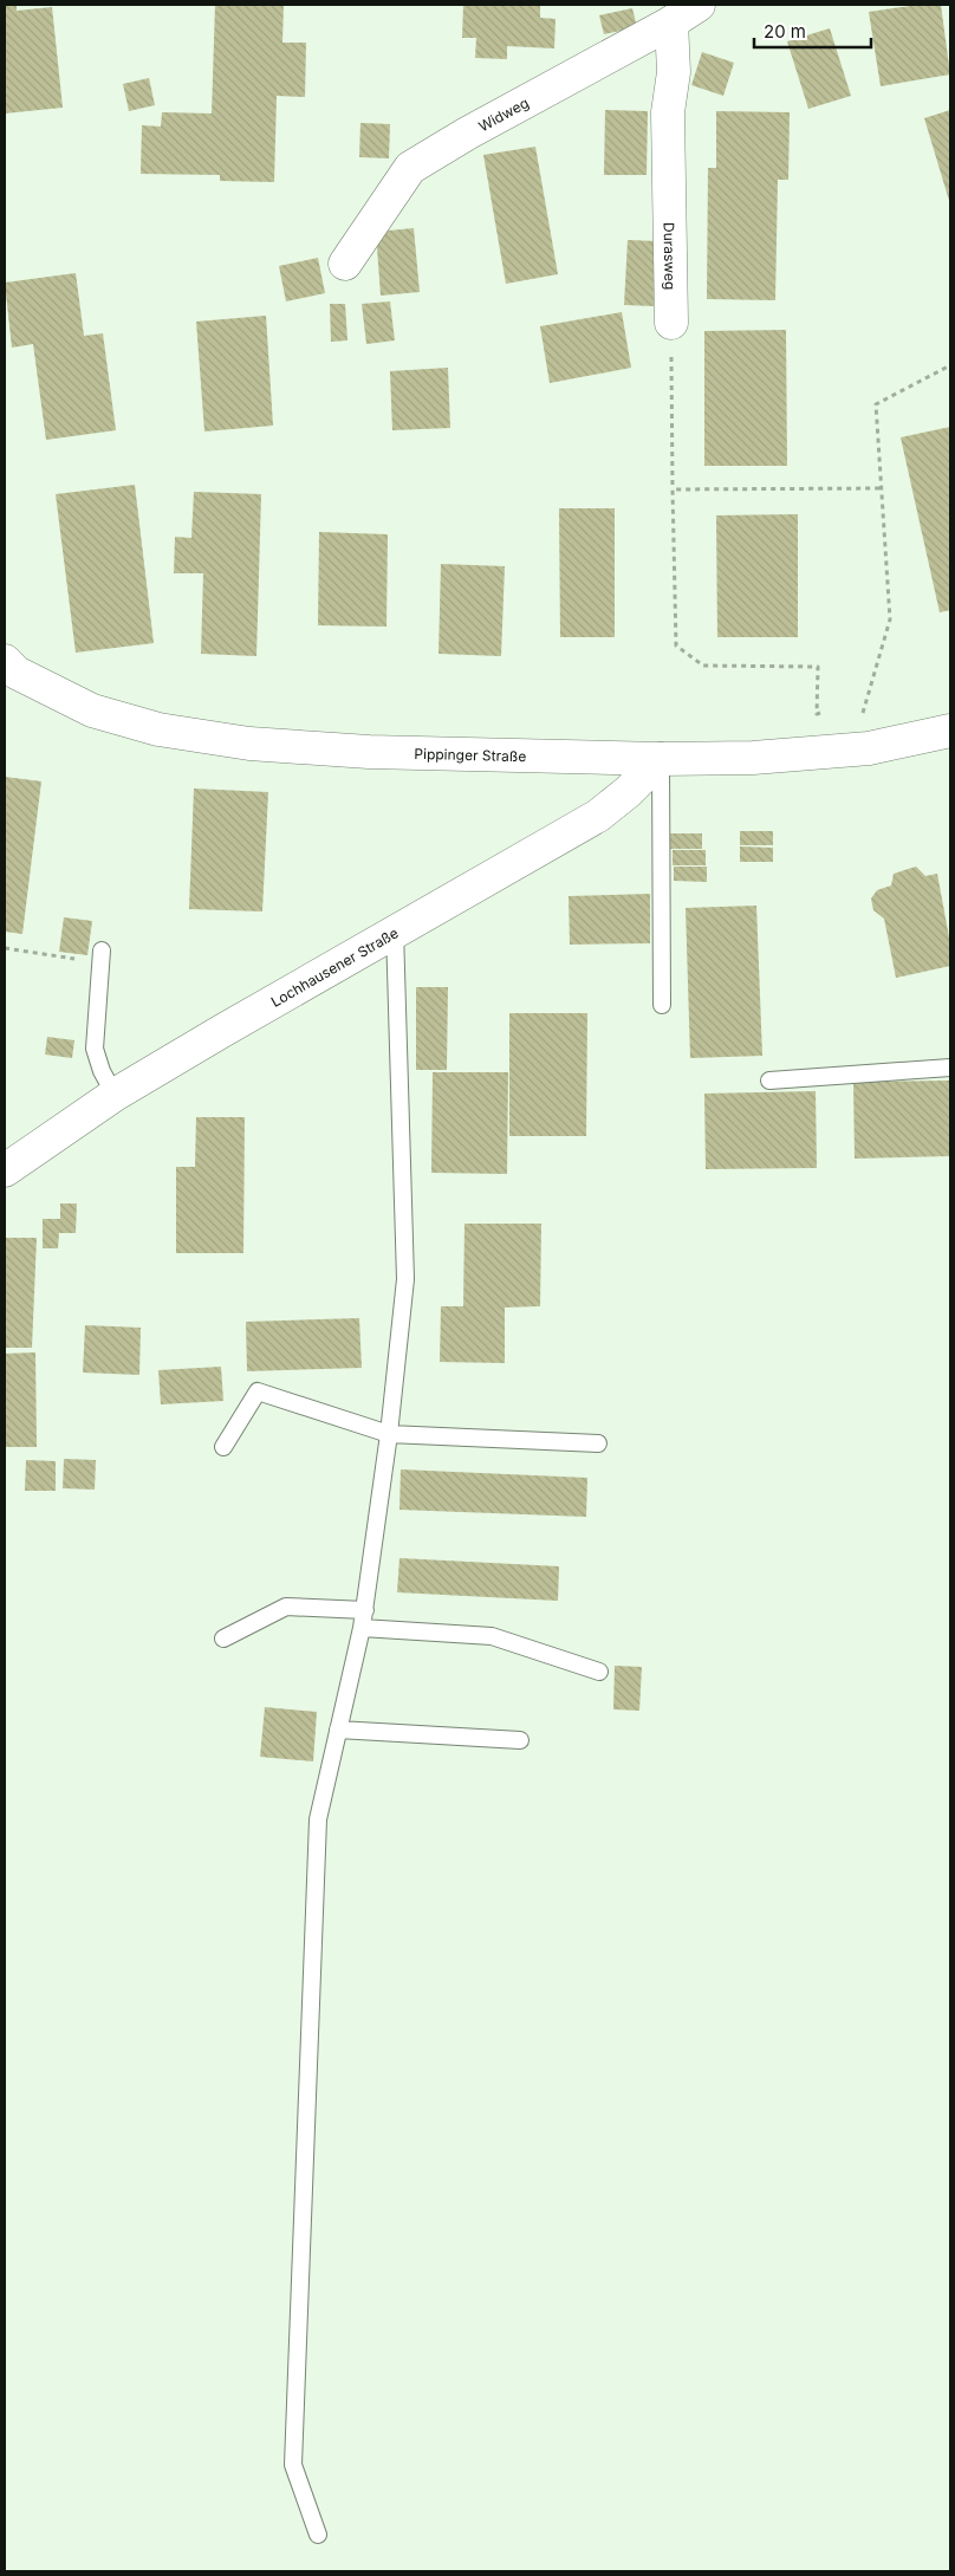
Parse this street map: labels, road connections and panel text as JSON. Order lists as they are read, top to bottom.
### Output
{
  "streets": {
    "street": [
      "Widweg",
      "Durasweg",
      "Pippinger Straße",
      "Lochhausener Straße"
    ]
  },
  "crossings": [
    ["Widweg", "Durasweg"],
    ["Pippinger Straße", "Lochhausener Straße"]
  ],
  "scale_bar": "20 m"
}
